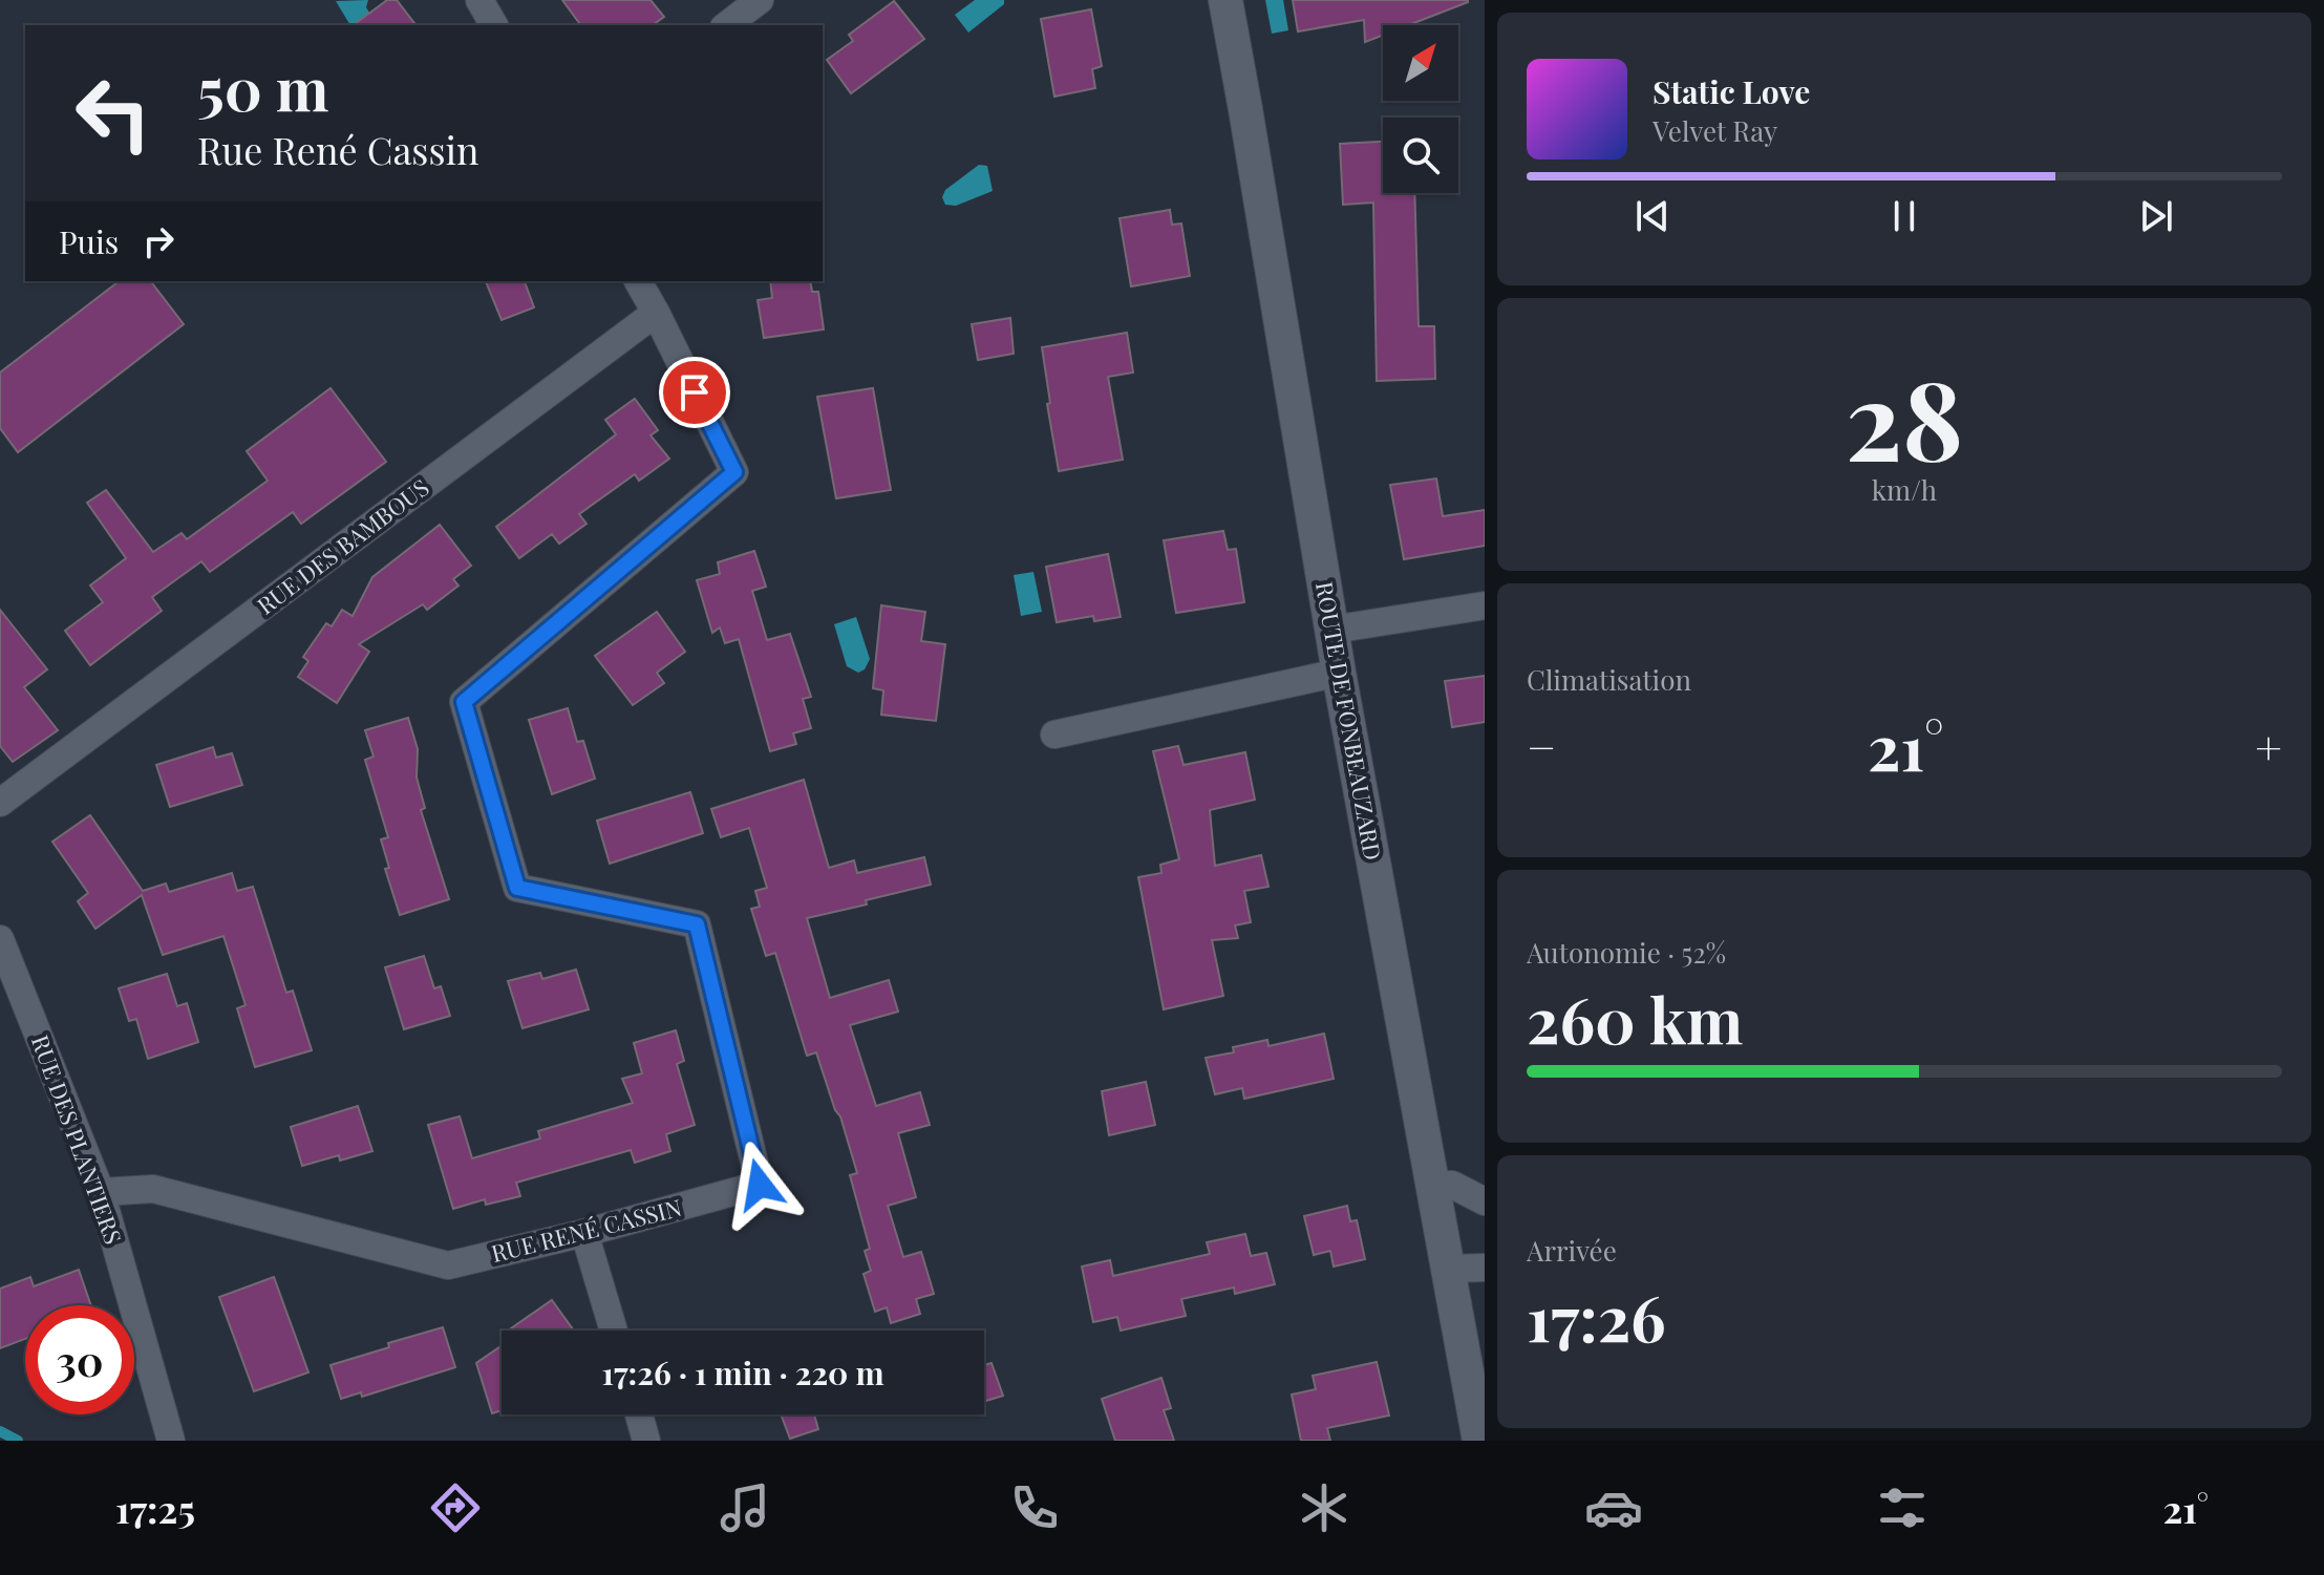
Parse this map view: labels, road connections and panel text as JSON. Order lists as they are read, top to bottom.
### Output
{
  "streets": {
    "street": [
      "RUE DES BAMBOUS",
      "ROUTE DE FONBEAUZARD",
      "RUE DES PLANTIERS",
      "RUE RENÉ CASSIN"
    ]
  },
  "crossings": [
    ["RUE DES BAMBOUS", "RUE RENÉ CASSIN"],
    ["RUE DES PLANTIERS", "RUE RENÉ CASSIN"]
  ],
  "north": "top right",
  "page": {
    "turn": ["50 m", "Rue René Cassin"],
    "song": ["Static Love", "Velvet Ray"],
    "then": "Puis",
    "tile": [
      ["28", "km/h"],
      "Climatisation",
      ["Autonomie · 52%", "260 km"],
      ["Arrivée", "17:26"]
    ],
    "heat": ["−", "21°", "+"],
    "limit": "30",
    "trip": "17:26 · 1 min · 220 m",
    "tabs": ["17:25", "21°"]
  }
}
